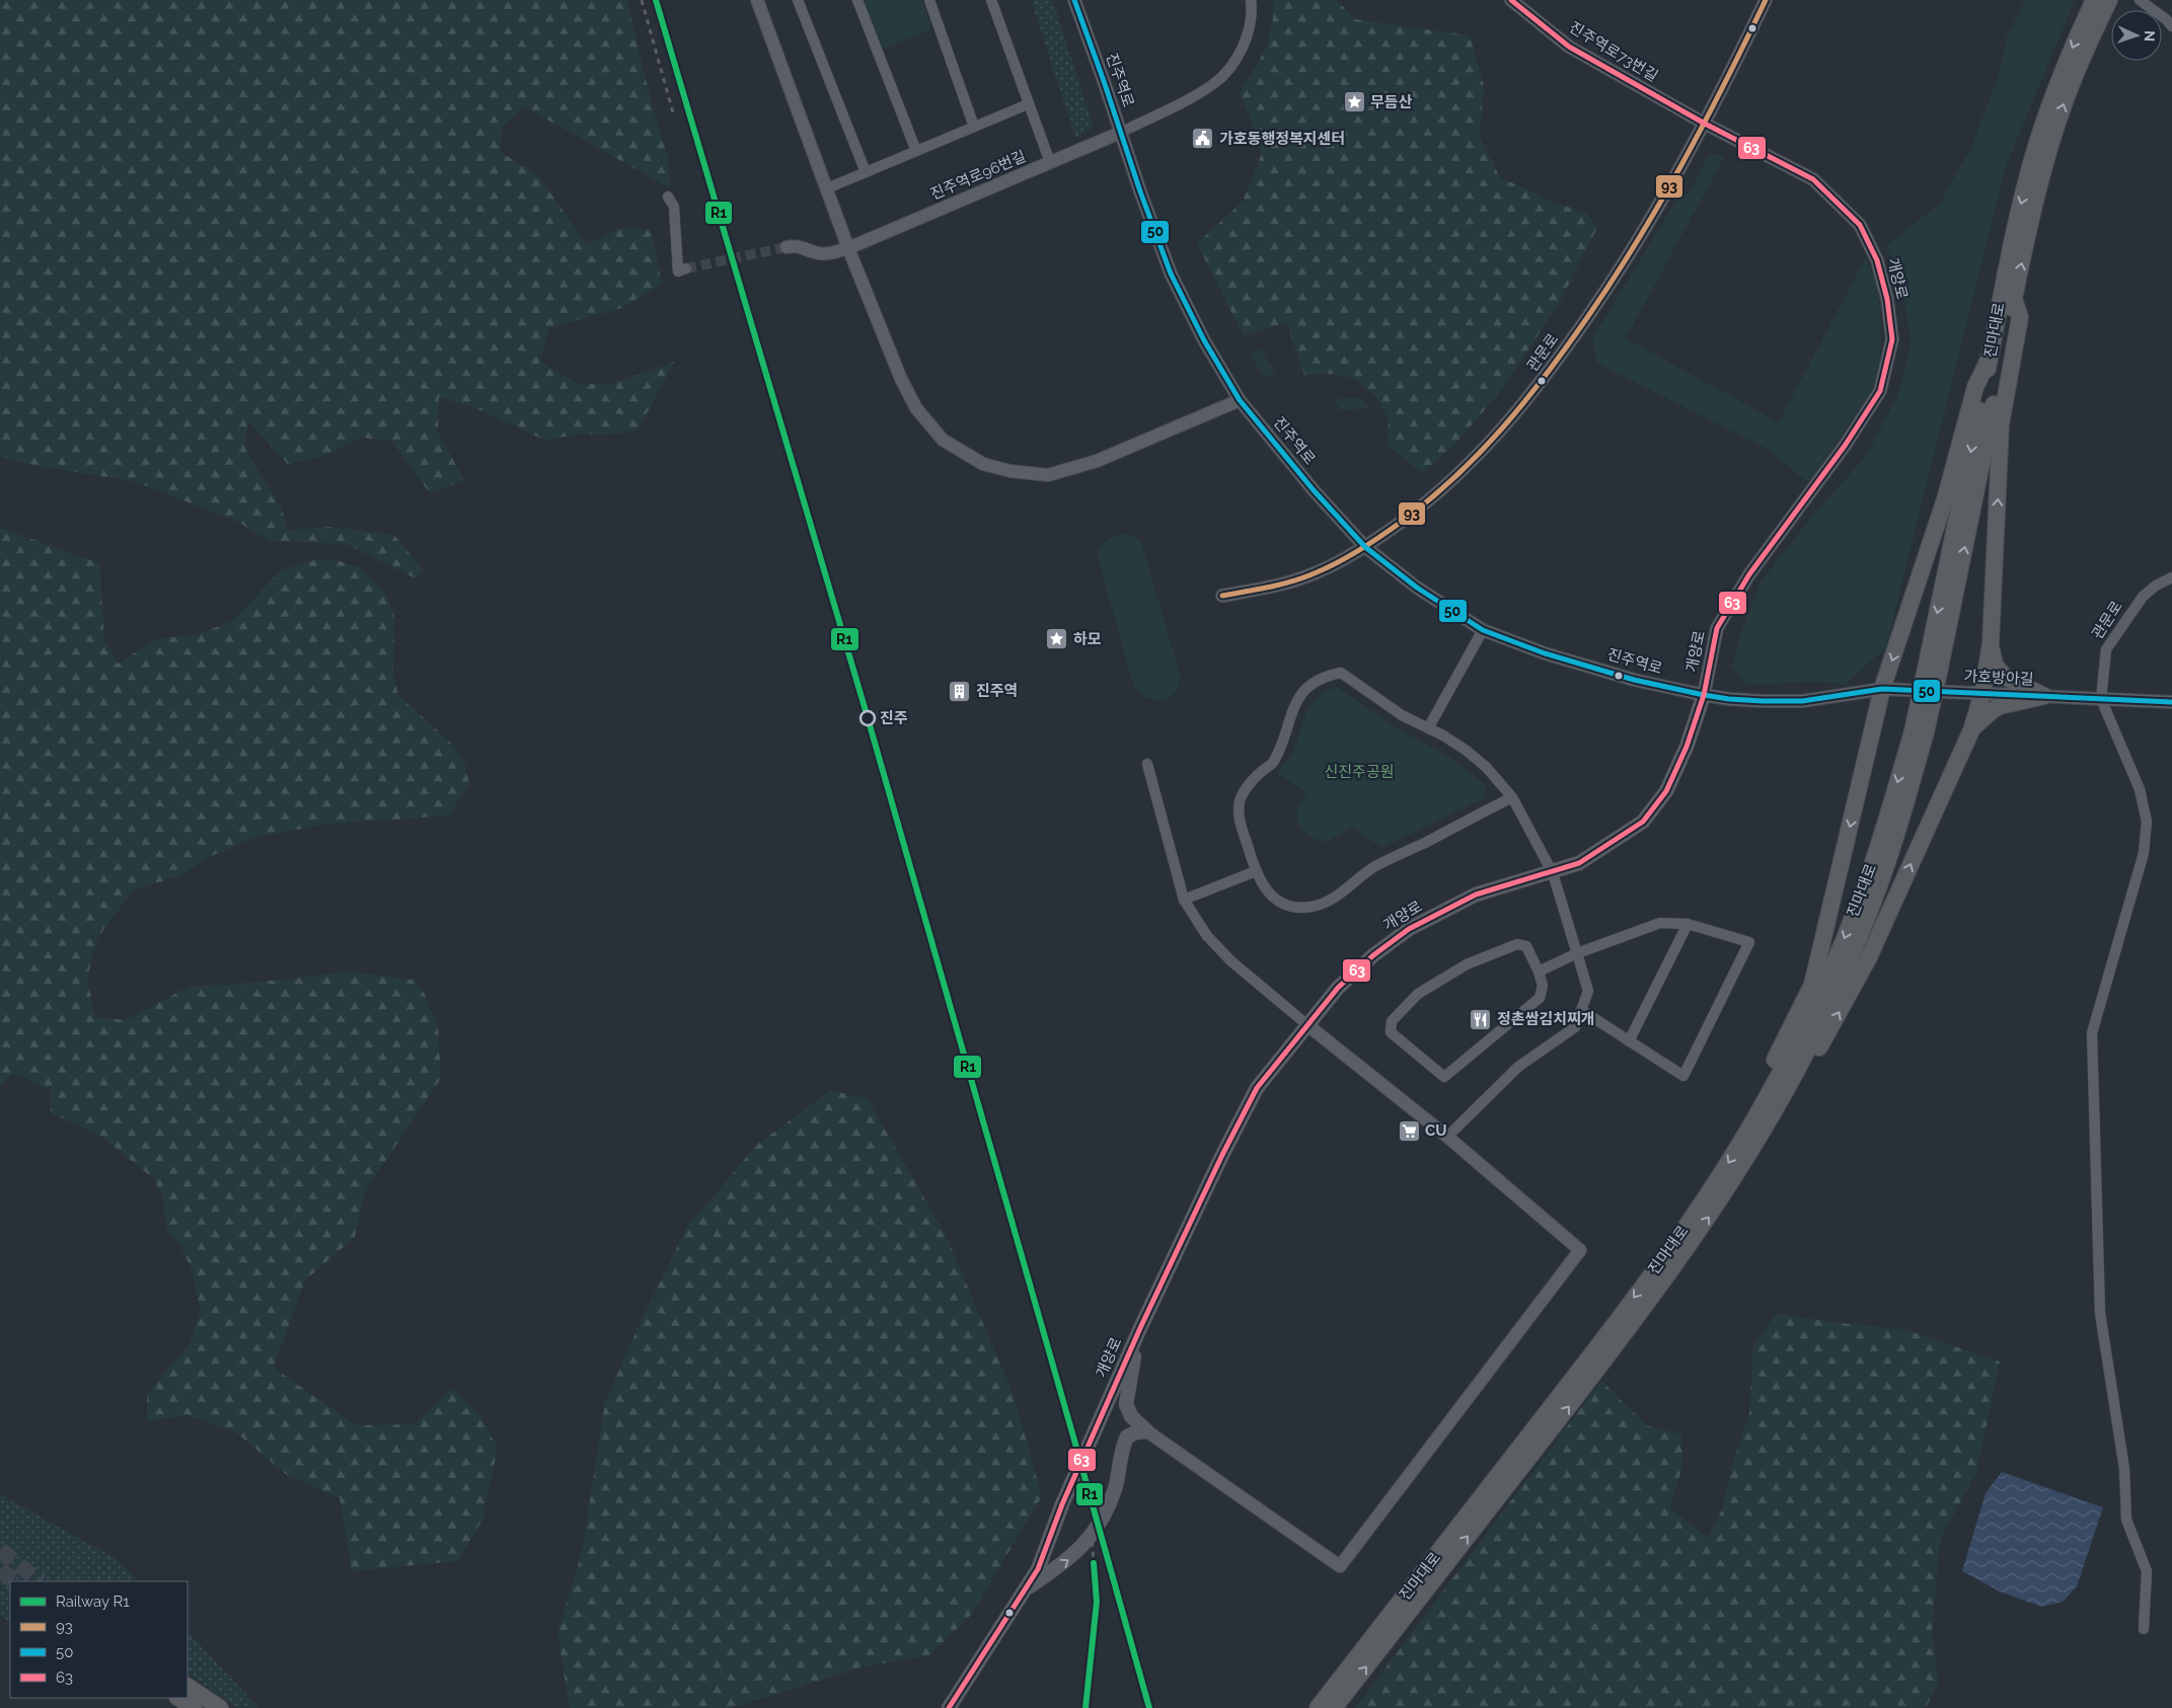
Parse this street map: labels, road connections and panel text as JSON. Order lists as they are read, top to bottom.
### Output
{
  "streets": {
    "highway": ["진마대로"],
    "main road": ["개양로"],
    "street": [
      "진주역로73번길",
      "진주역로",
      "진주역로96번길",
      "관문로",
      "가호방아길"
    ]
  },
  "crossings": [
    ["진주역로73번길", "개양로"],
    ["진주역로73번길", "관문로"],
    ["진주역로", "진주역로96번길"],
    ["진주역로", "개양로"],
    ["진주역로", "관문로"],
    ["진주역로", "가호방아길"],
    ["개양로", "관문로"],
    ["개양로", "가호방아길"],
    ["관문로", "가호방아길"]
  ],
  "parks": ["신진주공원"],
  "places": {
    "place": ["무듬산", "하모"],
    "public building": ["가호동행정복지센터"],
    "building": ["진주역"],
    "other": ["진주"],
    "restaurant": ["정촌쌈김치찌개"],
    "supermarket": ["CU"]
  },
  "lines": [
    "rail line R1",
    "transit line 93",
    "transit line 50",
    "transit line 63"
  ],
  "legend": [
    "Railway R1",
    "93",
    "50",
    "63"
  ],
  "north": "right"
}
